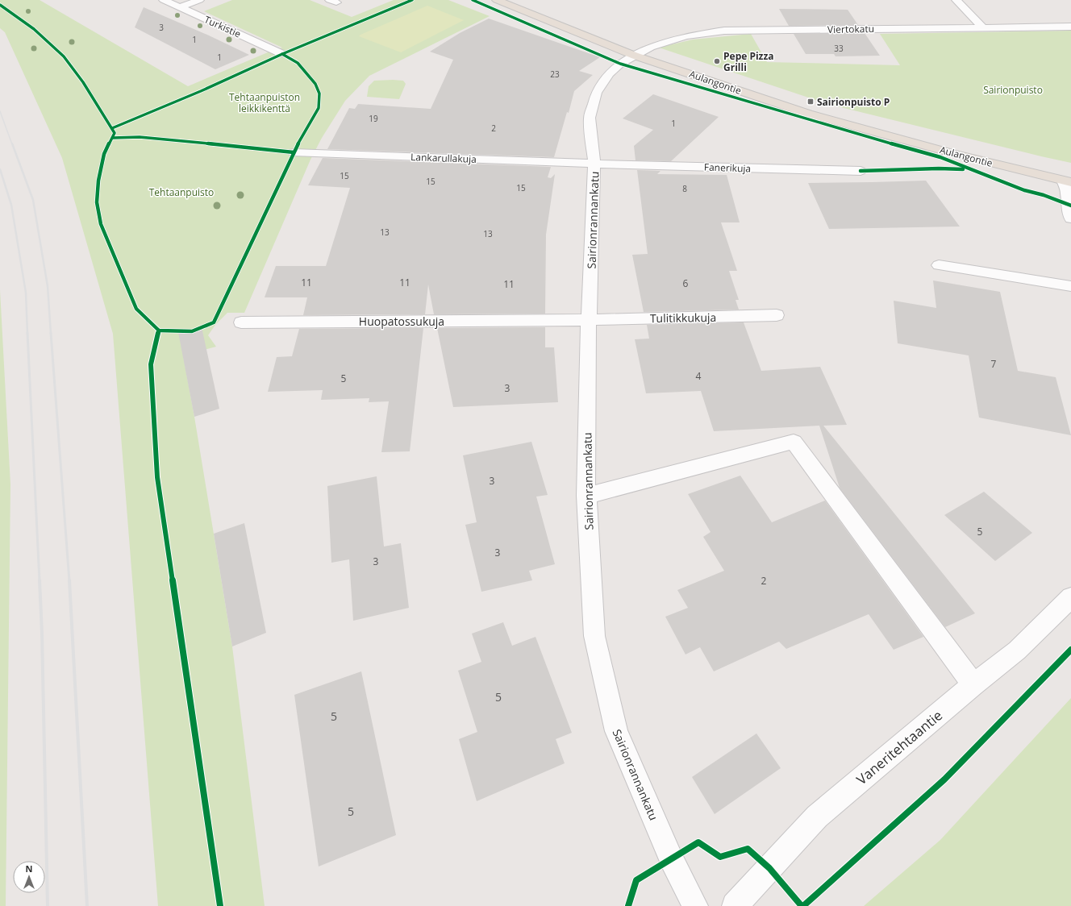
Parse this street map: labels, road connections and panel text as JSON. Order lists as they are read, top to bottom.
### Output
{
  "streets": {
    "main road": ["Aulangontie"],
    "street": [
      "Turkistie",
      "Viertokatu",
      "Lankarullakuja",
      "Fanerikuja",
      "Sairionrannankatu",
      "Tulitikkukuja",
      "Huopatossukuja",
      "Vaneritehtaantie"
    ]
  },
  "crossings": [
    ["Viertokatu", "Aulangontie"],
    ["Viertokatu", "Sairionrannankatu"],
    ["Aulangontie", "Sairionrannankatu"],
    ["Lankarullakuja", "Fanerikuja"],
    ["Lankarullakuja", "Sairionrannankatu"],
    ["Fanerikuja", "Sairionrannankatu"],
    ["Sairionrannankatu", "Tulitikkukuja"],
    ["Sairionrannankatu", "Huopatossukuja"],
    ["Tulitikkukuja", "Huopatossukuja"]
  ],
  "parks": ["Sairionpuisto", "Tehtaanpuiston leikkikenttä", "Tehtaanpuisto"],
  "places": {
    "other": ["Pepe Pizza Grilli"],
    "transit": ["Sairionpuisto P"]
  },
  "house_numbers": [
    "3",
    "1",
    "33",
    "1",
    "23",
    "19",
    "1",
    "2",
    "15",
    "15",
    "15",
    "8",
    "13",
    "13",
    "11",
    "11",
    "6",
    "11",
    "7",
    "4",
    "5",
    "3",
    "3",
    "5",
    "3",
    "3",
    "2",
    "5",
    "5",
    "5"
  ],
  "north": "top"
}
